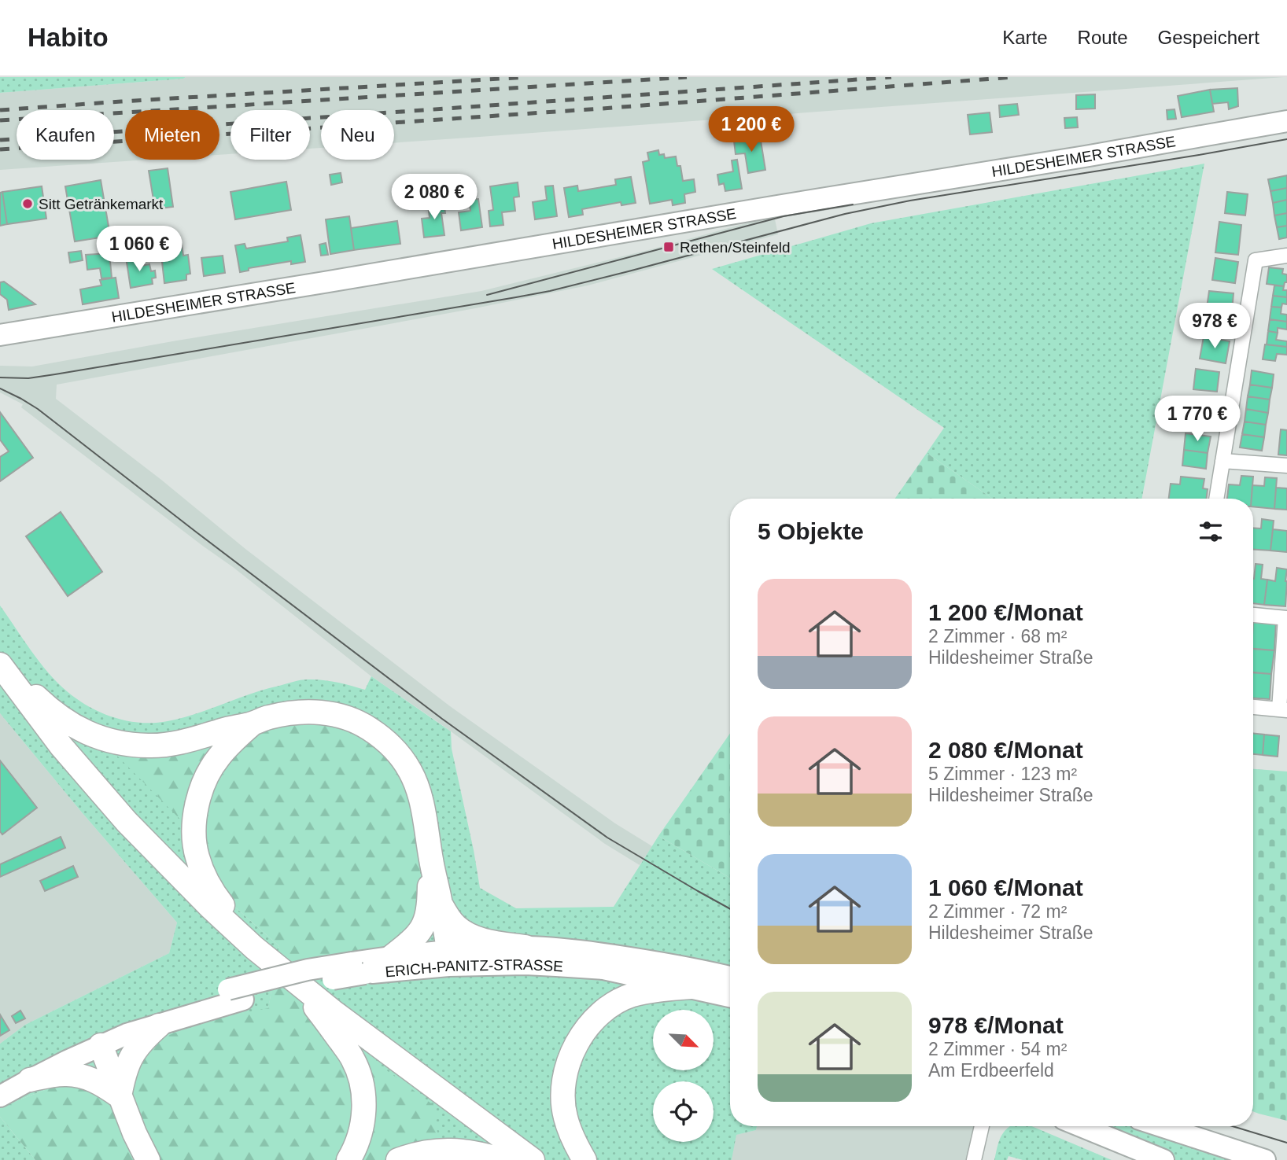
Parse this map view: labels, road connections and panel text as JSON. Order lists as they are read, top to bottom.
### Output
{
  "streets": {
    "street": ["HILDESHEIMER STRASSE", "ERICH-PANITZ-STRASSE"]
  },
  "places": {
    "other": ["Sitt Getränkemarkt"],
    "transit": ["Rethen/Steinfeld"]
  },
  "north": "bottom right",
  "page": {
    "header": "Habito",
    "nav": ["Karte", "Route", "Gespeichert"],
    "price": [
      "1 200 €",
      "2 080 €",
      "1 060 €",
      "978 €",
      "1 770 €"
    ],
    "chip": [
      "Kaufen",
      "Mieten",
      "Filter",
      "Neu"
    ],
    "heading": "5 Objekte",
    "list": [
      {
        "name": "1 200 €/Monat",
        "note": "2 Zimmer · 68 m² · Hildesheimer Straße"
      },
      {
        "name": "2 080 €/Monat",
        "note": "5 Zimmer · 123 m² · Hildesheimer Straße"
      },
      {
        "name": "1 060 €/Monat",
        "note": "2 Zimmer · 72 m² · Hildesheimer Straße"
      },
      {
        "name": "978 €/Monat",
        "note": "2 Zimmer · 54 m² · Am Erdbeerfeld"
      }
    ]
  }
}
